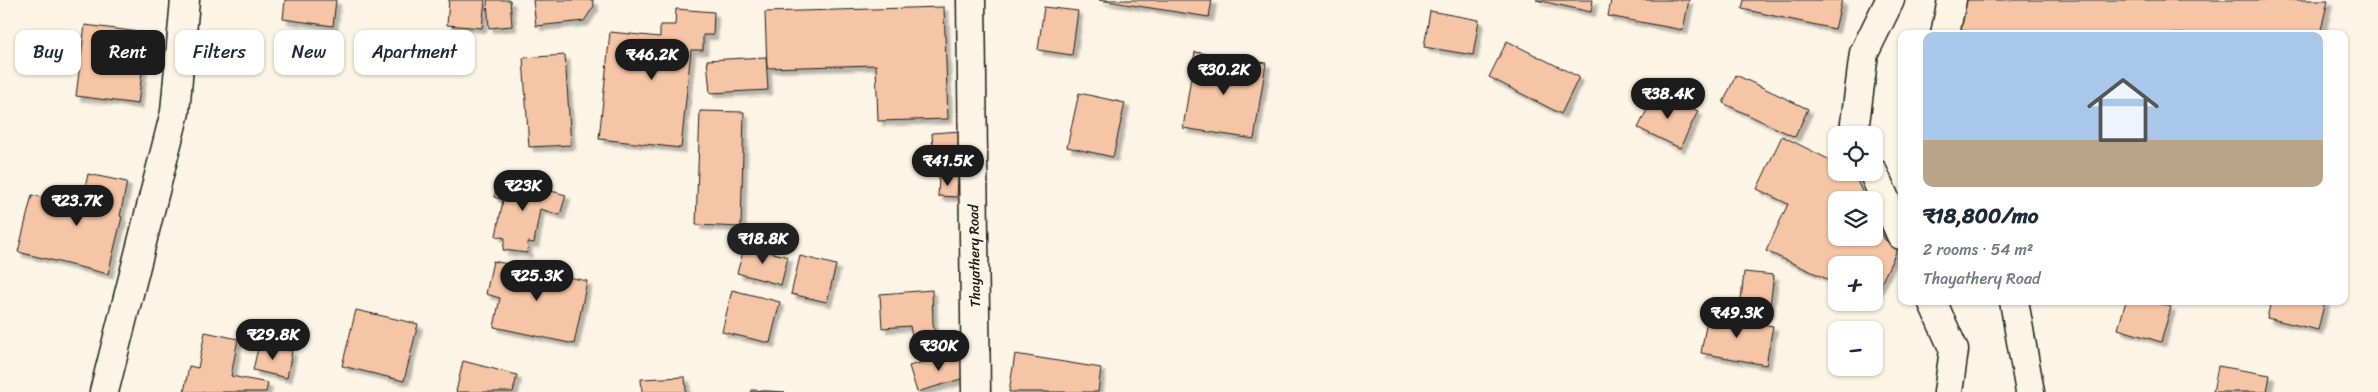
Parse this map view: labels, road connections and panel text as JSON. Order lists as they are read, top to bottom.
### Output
{
  "streets": {
    "street": ["Thayathery Road"]
  },
  "page": {
    "chip": [
      "Buy",
      "Rent",
      "Filters",
      "New",
      "Apartment"
    ],
    "list": [
      {
        "name": "₹18,800/mo",
        "note": "2 rooms · 54 m² · Thayathery Road"
      }
    ],
    "price": [
      "₹46.2K",
      "₹30.2K",
      "₹38.4K",
      "₹41.5K",
      "₹23K",
      "₹23.7K",
      "₹18.8K",
      "₹25.3K",
      "₹49.3K",
      "₹29.8K",
      "₹30K"
    ],
    "map_buttons": ["+", "−"]
  }
}
